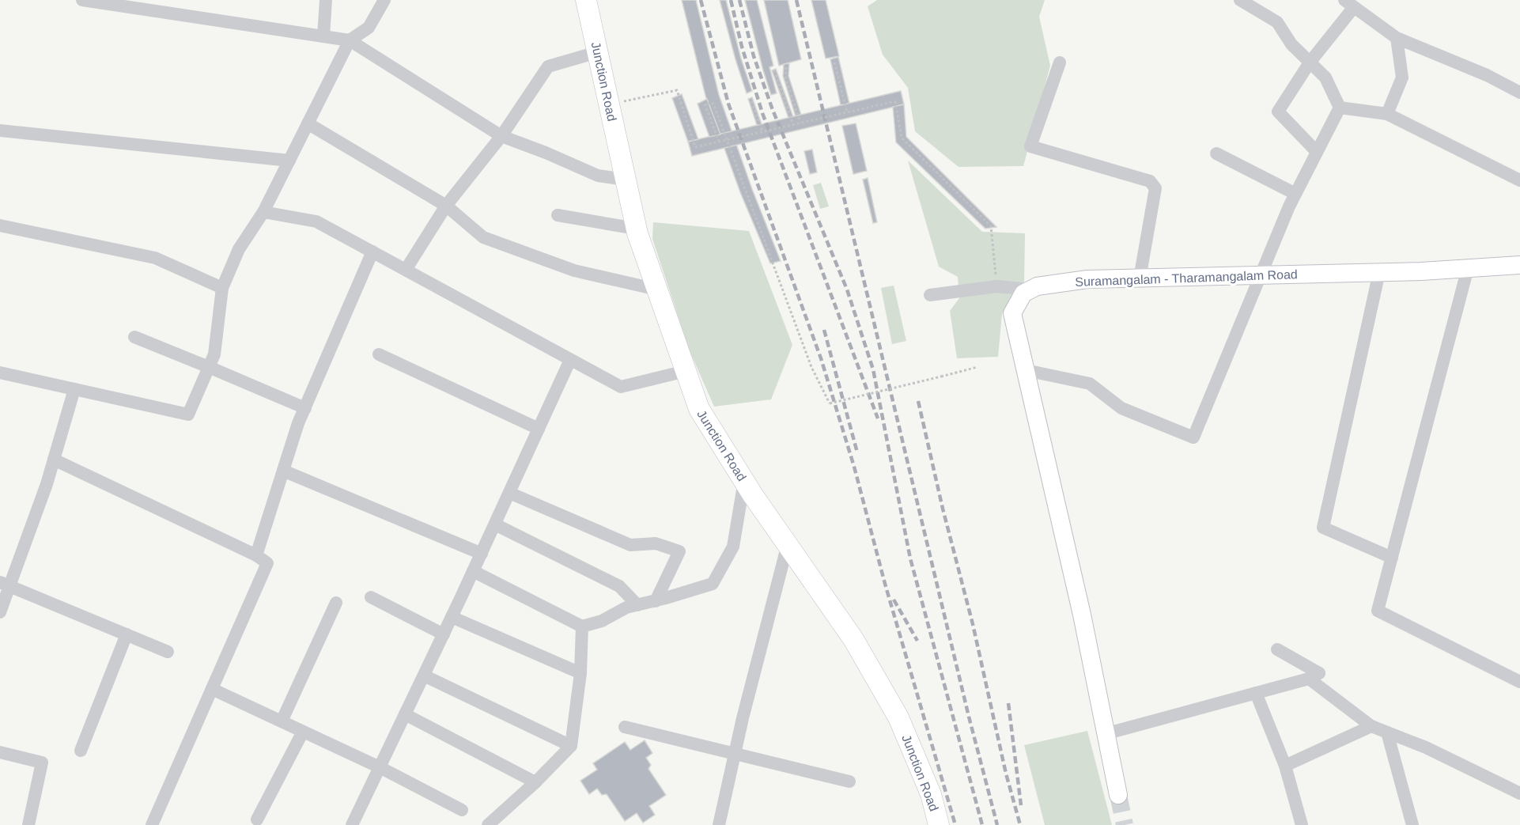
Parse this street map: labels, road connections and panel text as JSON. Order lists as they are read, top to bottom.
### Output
{
  "streets": {
    "main road": ["Junction Road", "Suramangalam - Tharamangalam Road"]
  }
}
